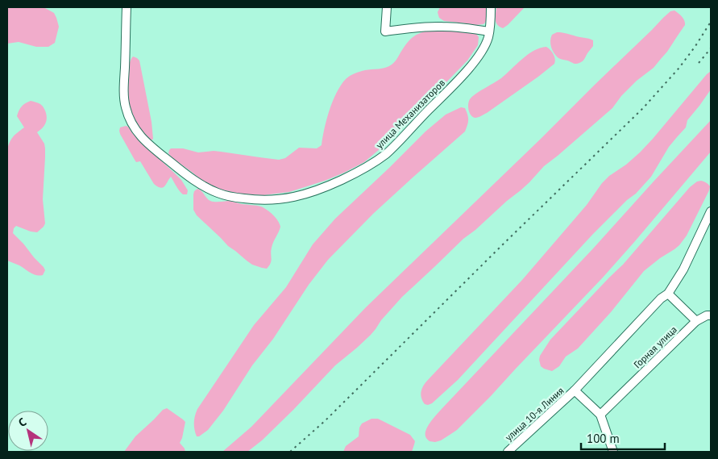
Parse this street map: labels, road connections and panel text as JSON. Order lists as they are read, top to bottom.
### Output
{
  "streets": {
    "street": ["улица Механизаторов", "Горная улица", "улица 10-я Линия"]
  },
  "scale_bar": "100 m",
  "north": "top left"
}
